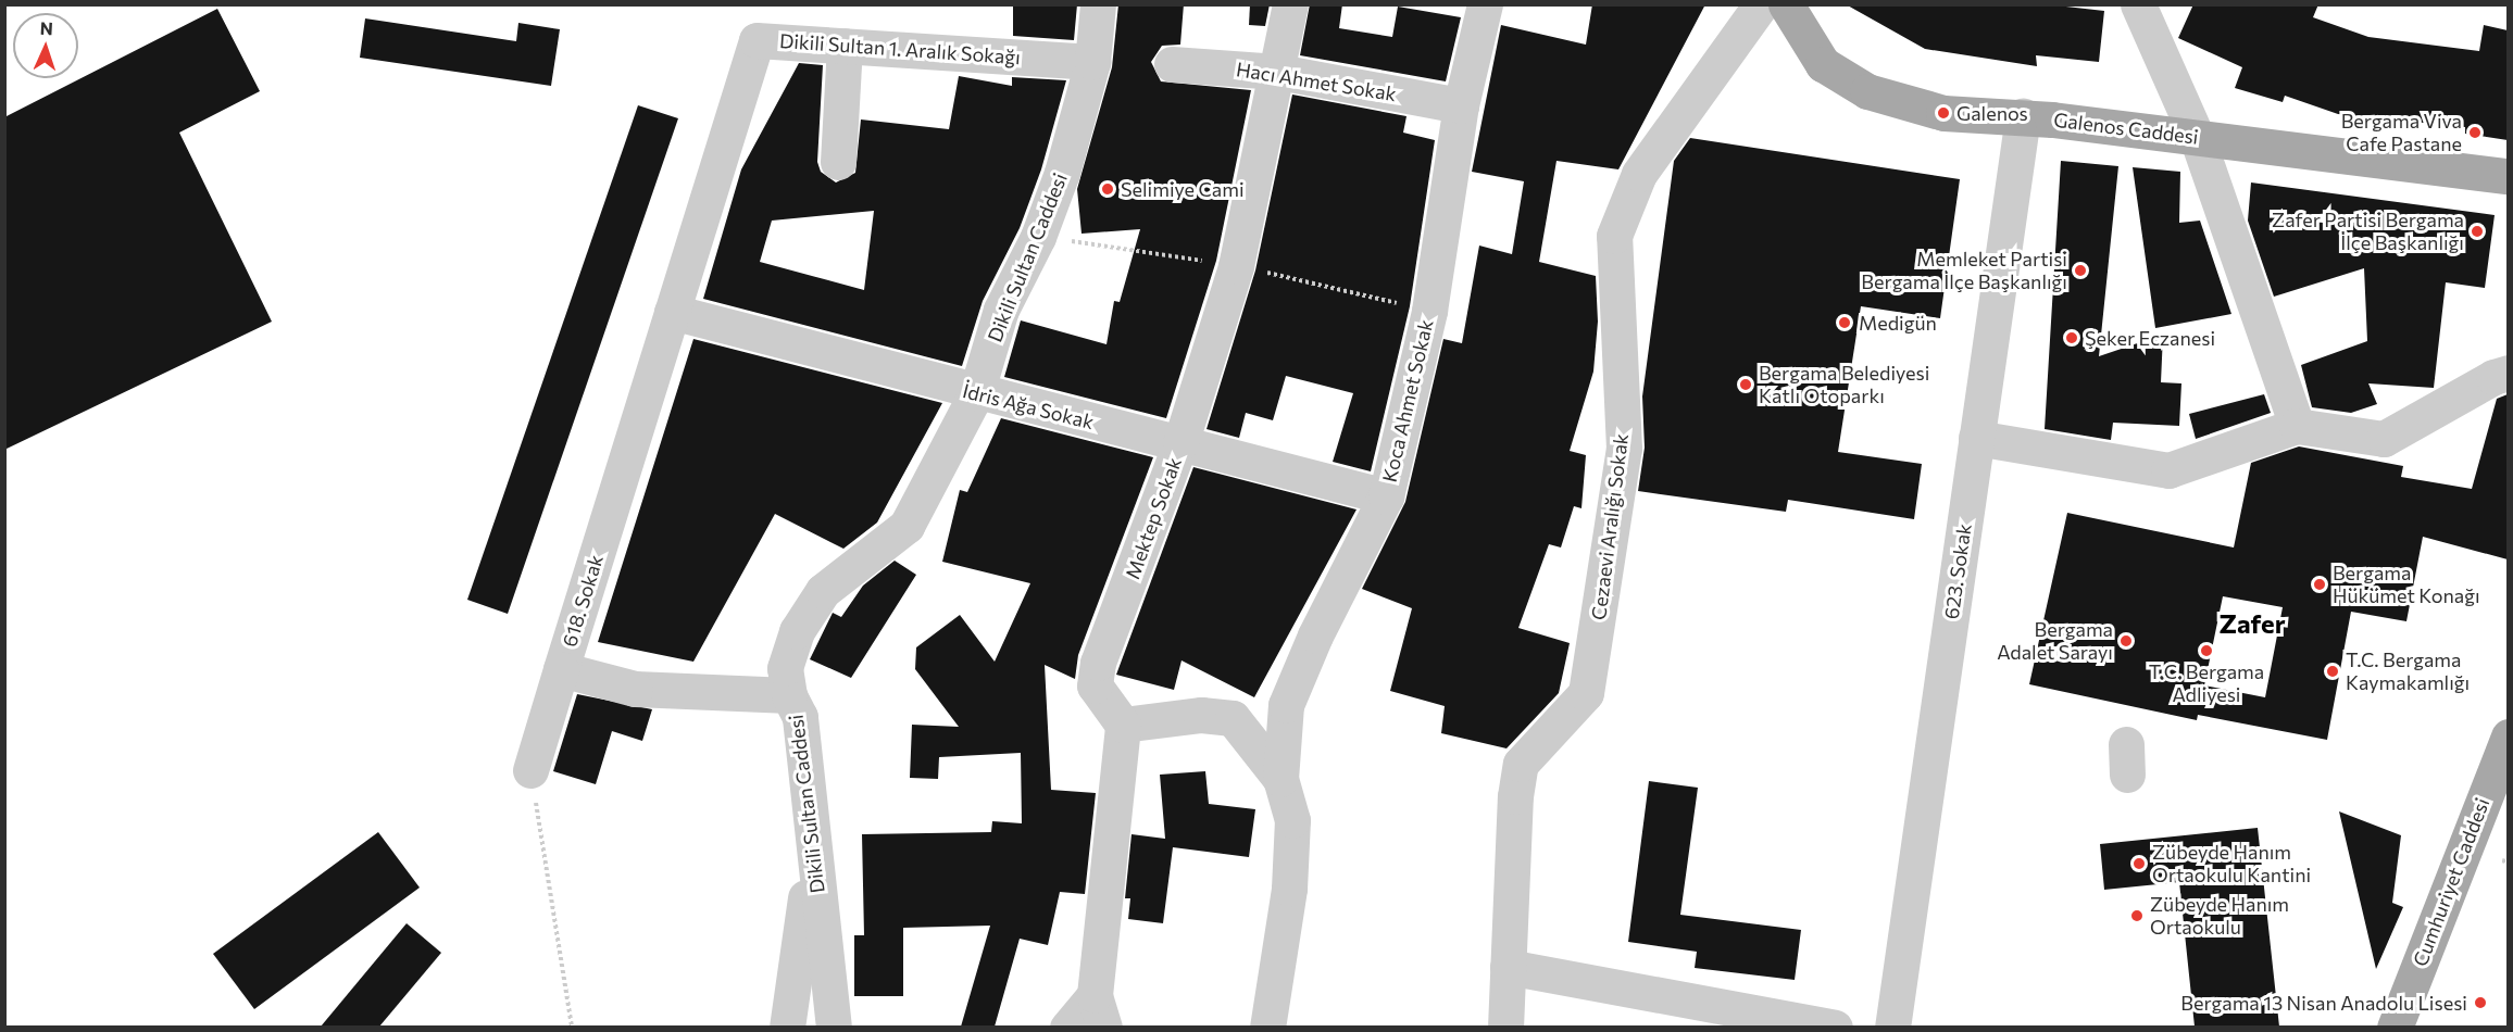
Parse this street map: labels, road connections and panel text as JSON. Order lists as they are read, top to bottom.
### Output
{
  "streets": {
    "main road": ["Galenos Caddesi", "Cumhuriyet Caddesi"],
    "street": [
      "Dikili Sultan 1. Aralık Sokağı",
      "Hacı Ahmet Sokak",
      "Dikili Sultan Caddesi",
      "Koca Ahmet Sokak",
      "İdris Ağa Sokak",
      "Mektep Sokak",
      "Cezaevi Aralığı Sokak",
      "623. Sokak",
      "618. Sokak"
    ]
  },
  "crossings": [
    ["Dikili Sultan 1. Aralık Sokağı", "Dikili Sultan Caddesi"],
    ["Dikili Sultan 1. Aralık Sokağı", "İdris Ağa Sokak"],
    ["Dikili Sultan 1. Aralık Sokağı", "618. Sokak"],
    ["Hacı Ahmet Sokak", "Koca Ahmet Sokak"],
    ["Hacı Ahmet Sokak", "Mektep Sokak"],
    ["Galenos Caddesi", "623. Sokak"],
    ["Dikili Sultan Caddesi", "İdris Ağa Sokak"],
    ["Dikili Sultan Caddesi", "618. Sokak"],
    ["Koca Ahmet Sokak", "İdris Ağa Sokak"],
    ["İdris Ağa Sokak", "Mektep Sokak"],
    ["İdris Ağa Sokak", "618. Sokak"]
  ],
  "districts": ["Zafer"],
  "places": [
    "Galenos",
    "Bergama Viva Cafe Pastane",
    "Selimiye Cami",
    "Zafer Partisi Bergama İlçe Başkanlığı",
    "Memleket Partisi Bergama İlçe Başkanlığı",
    "Medigün",
    "Şeker Eczanesi",
    "Bergama Belediyesi Katlı Otoparkı",
    "Bergama Hükümet Konağı",
    "Bergama Adalet Sarayı",
    "T.C. Bergama Adliyesi",
    "T.C. Bergama Kaymakamlığı",
    "Zübeyde Hanım Ortaokulu Kantini",
    "Zübeyde Hanım Ortaokulu",
    "Bergama 13 Nisan Anadolu Lisesi"
  ],
  "north": "top"
}
